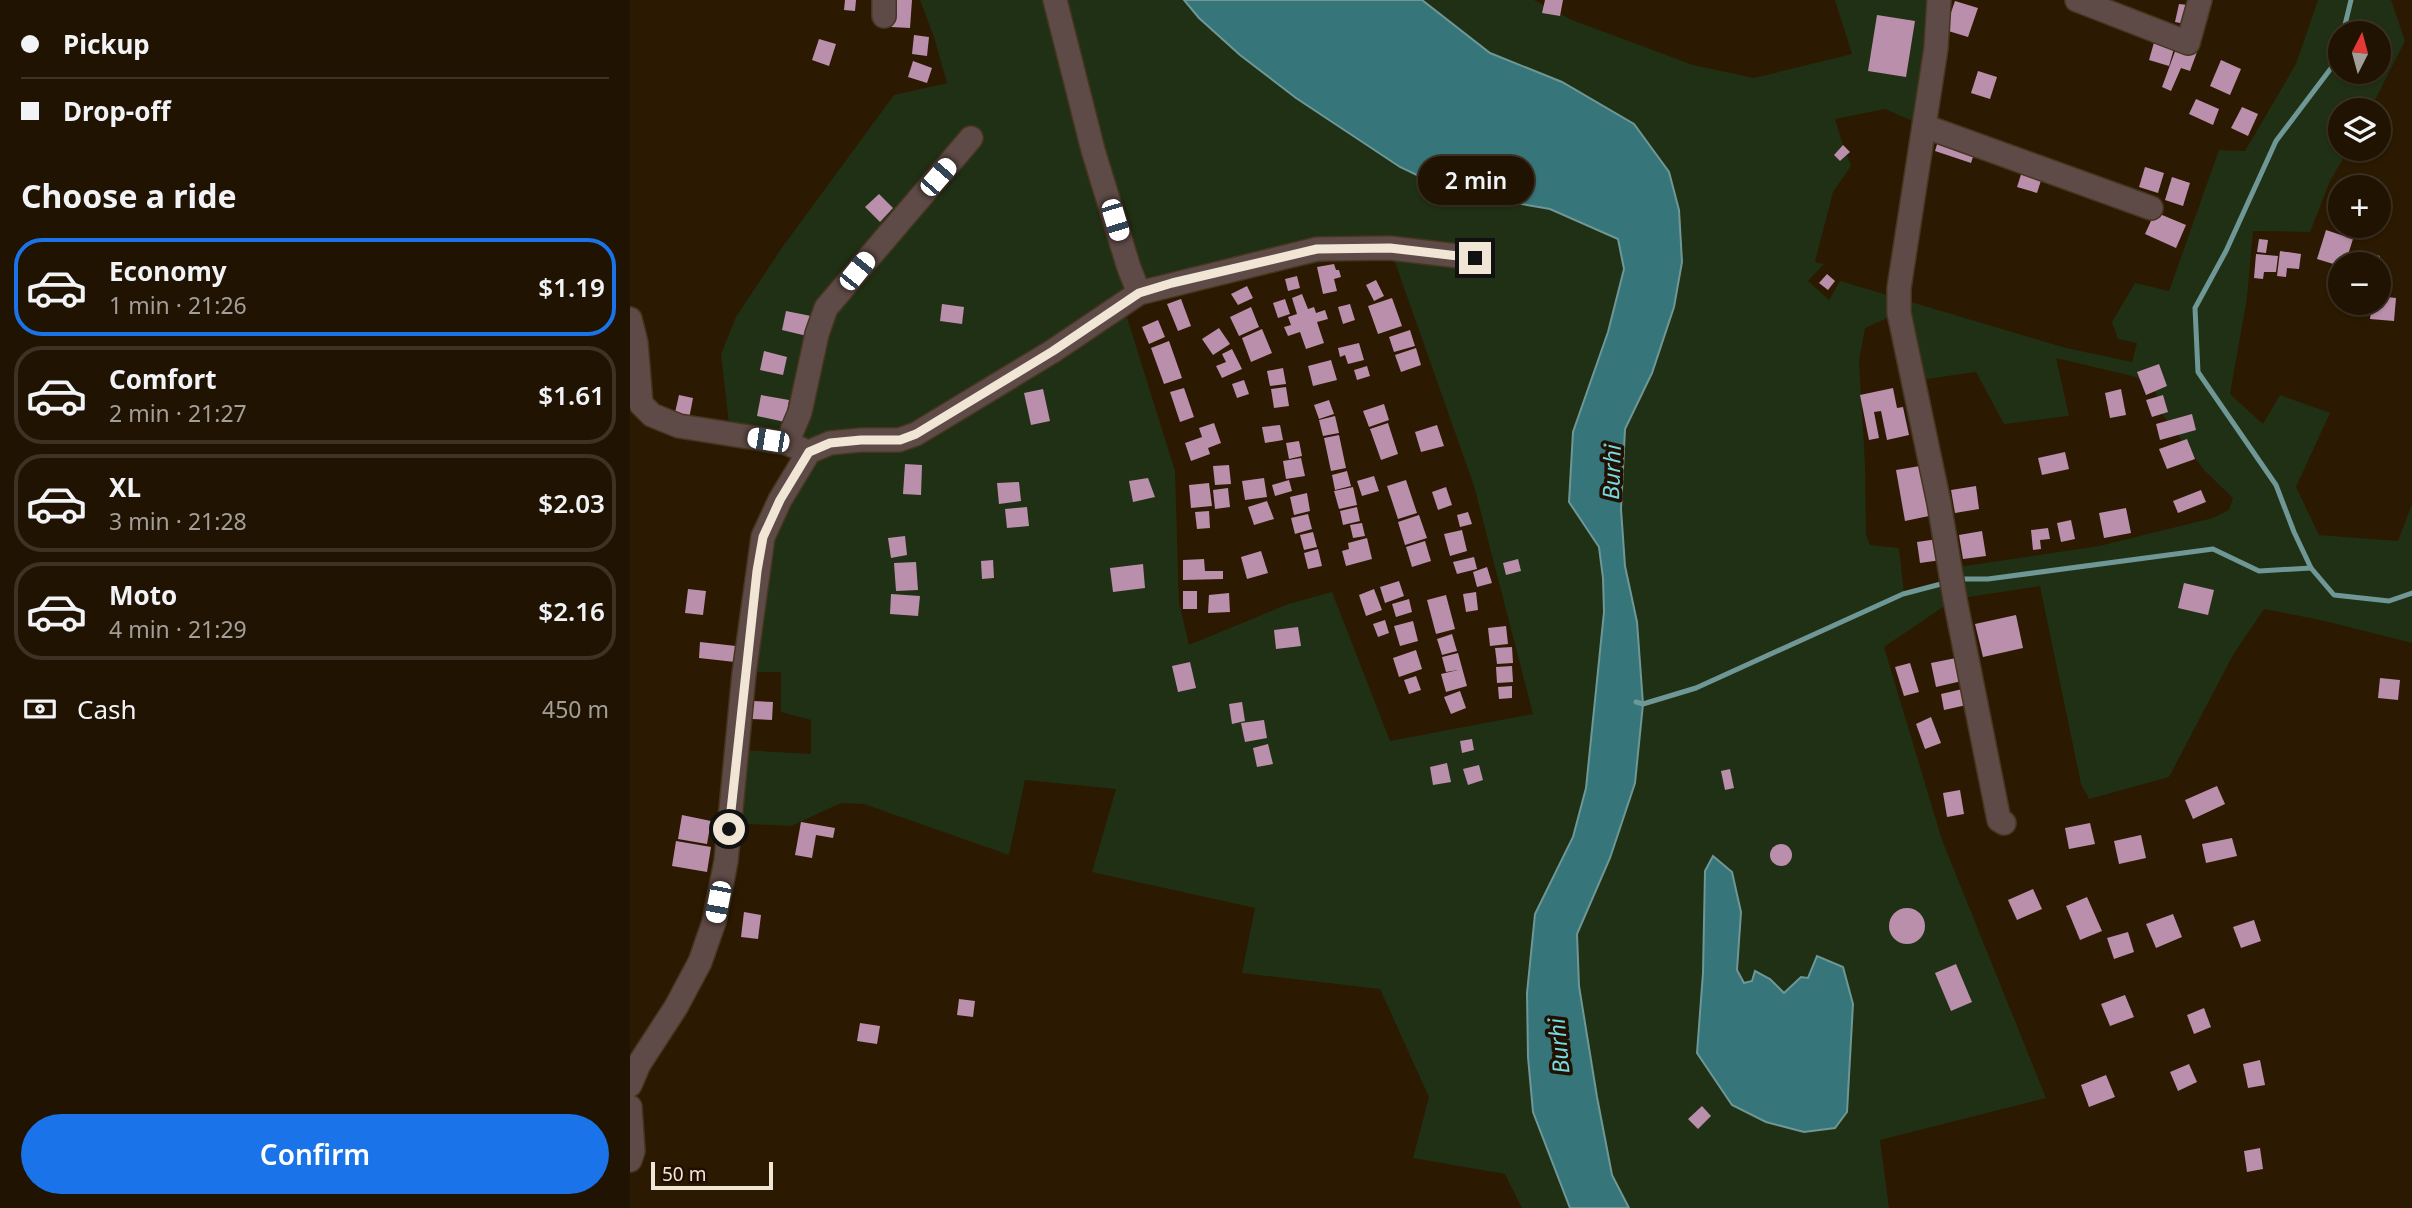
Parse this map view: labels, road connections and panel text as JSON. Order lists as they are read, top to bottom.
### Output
{
  "water": ["Burhi"],
  "scale_bar": "50 m",
  "north": "top",
  "page": {
    "banner": ["Pickup", "Drop-off"],
    "map_buttons": ["+", "−"],
    "heading": "Choose a ride",
    "bubble": "2 min",
    "list": [
      {
        "name": "Economy",
        "note": "1 min · 21:26",
        "value": "$1.19"
      },
      {
        "name": "Comfort",
        "note": "2 min · 21:27",
        "value": "$1.61"
      },
      {
        "name": "XL",
        "note": "3 min · 21:28",
        "value": "$2.03"
      },
      {
        "name": "Moto",
        "note": "4 min · 21:29",
        "value": "$2.16"
      }
    ],
    "pay": ["Cash", "450 m"],
    "buttons": "Confirm",
    "scale": "50 m"
  }
}
